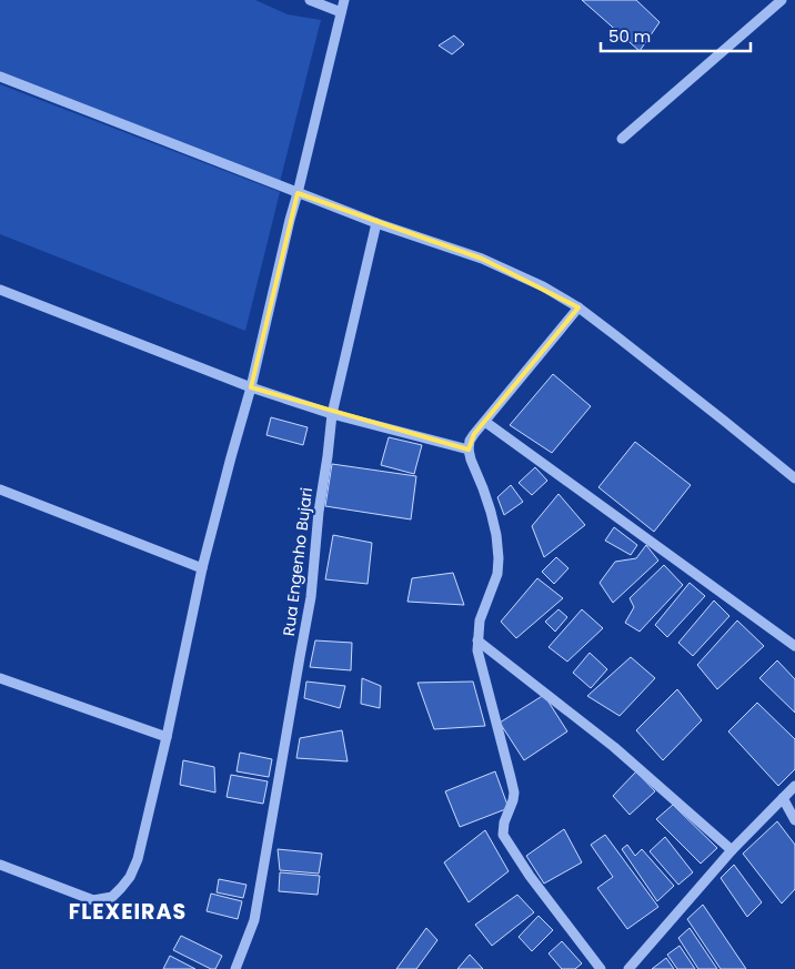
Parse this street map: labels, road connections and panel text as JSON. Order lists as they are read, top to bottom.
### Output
{
  "streets": {
    "street": ["Rua Engenho Bujari"]
  },
  "districts": ["FLEXEIRAS"],
  "scale_bar": "50 m"
}
